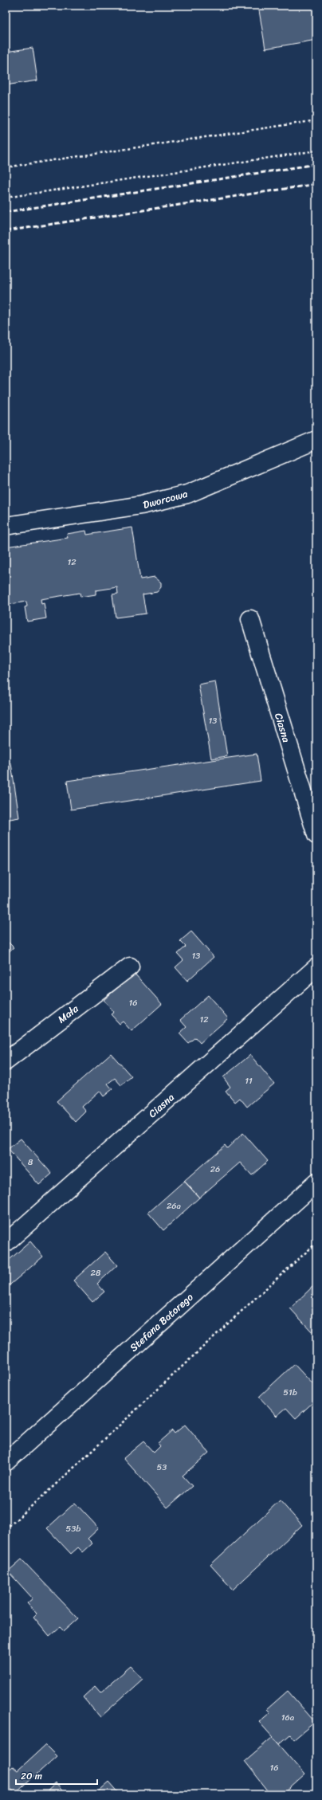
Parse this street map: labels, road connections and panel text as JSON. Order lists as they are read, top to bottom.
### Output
{
  "streets": {
    "street": [
      "Dworcowa",
      "Ciasna",
      "Mała",
      "Stefana Batorego"
    ]
  },
  "house_numbers": [
    "12",
    "13",
    "13",
    "16",
    "12",
    "11",
    "8",
    "26",
    "26a",
    "28",
    "51b",
    "53",
    "53b",
    "16a",
    "16"
  ],
  "scale_bar": "20 m"
}
